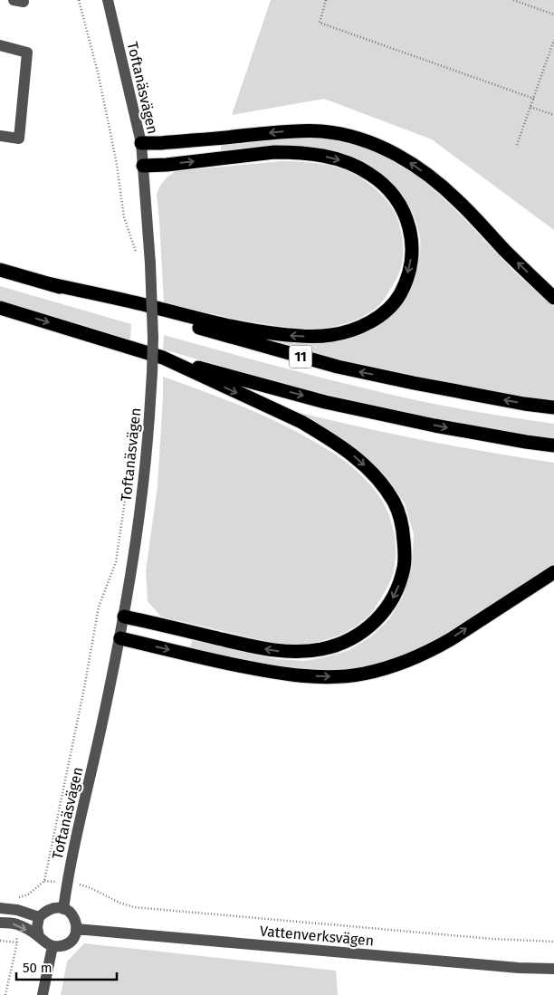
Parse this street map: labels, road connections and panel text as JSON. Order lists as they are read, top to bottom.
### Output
{
  "streets": {
    "highway": ["11"],
    "street": ["Toftanäsvägen", "Vattenverksvägen"]
  },
  "crossings": [
    ["Toftanäsvägen", "Vattenverksvägen"]
  ],
  "scale_bar": "50 m"
}
